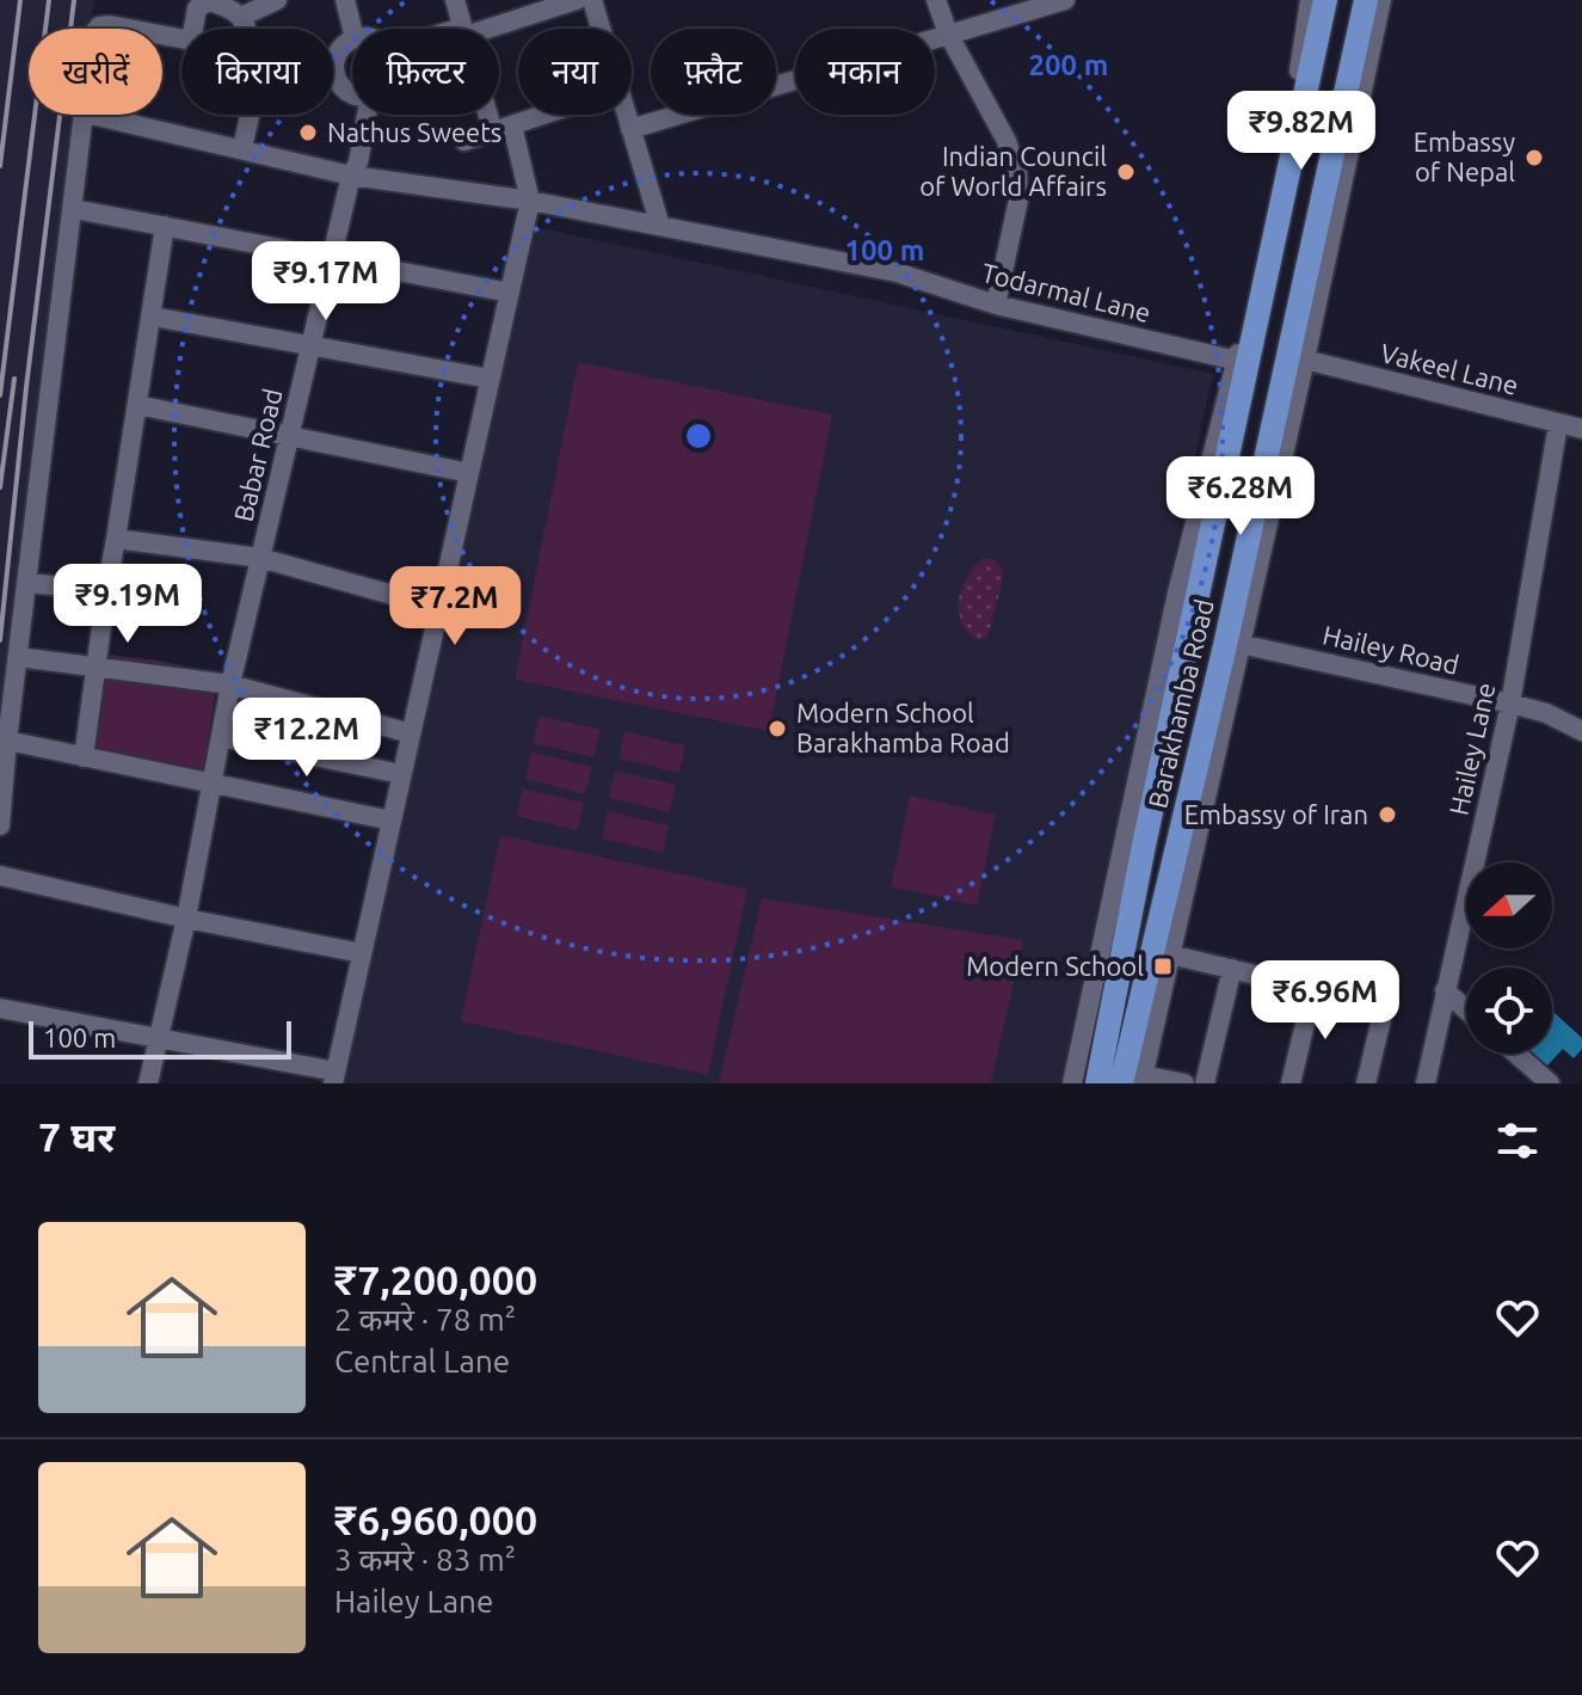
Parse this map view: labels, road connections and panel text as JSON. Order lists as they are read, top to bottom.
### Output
{
  "streets": {
    "main road": ["Barakhamba Road"],
    "street": [
      "Todarmal Lane",
      "Vakeel Lane",
      "Babar Road",
      "Hailey Road",
      "Hailey Lane"
    ]
  },
  "crossings": [
    ["Todarmal Lane", "Babar Road"],
    ["Vakeel Lane", "Hailey Lane"],
    ["Hailey Road", "Barakhamba Road"],
    ["Hailey Road", "Hailey Lane"]
  ],
  "places": {
    "other": [
      "Nathus Sweets",
      "Embassy of Nepal",
      "Indian Council of World Affairs",
      "Modern School Barakhamba Road",
      "Embassy of Iran"
    ],
    "transit": ["Modern School"]
  },
  "scale_bar": "100 m",
  "north": "left",
  "page": {
    "chip": [
      "खरीदें",
      "किराया",
      "फ़िल्टर",
      "नया",
      "फ़्लैट",
      "मकान"
    ],
    "price": [
      "₹9.82M",
      "₹9.17M",
      "₹6.28M",
      "₹9.19M",
      "₹7.2M",
      "₹12.2M",
      "₹6.96M"
    ],
    "scale": "100 m",
    "heading": "7 घर",
    "list": [
      {
        "name": "₹7,200,000",
        "note": "2 कमरे · 78 m² · Central Lane"
      },
      {
        "name": "₹6,960,000",
        "note": "3 कमरे · 83 m² · Hailey Lane"
      }
    ]
  },
  "rings": ["200 m", "100 m"]
}
